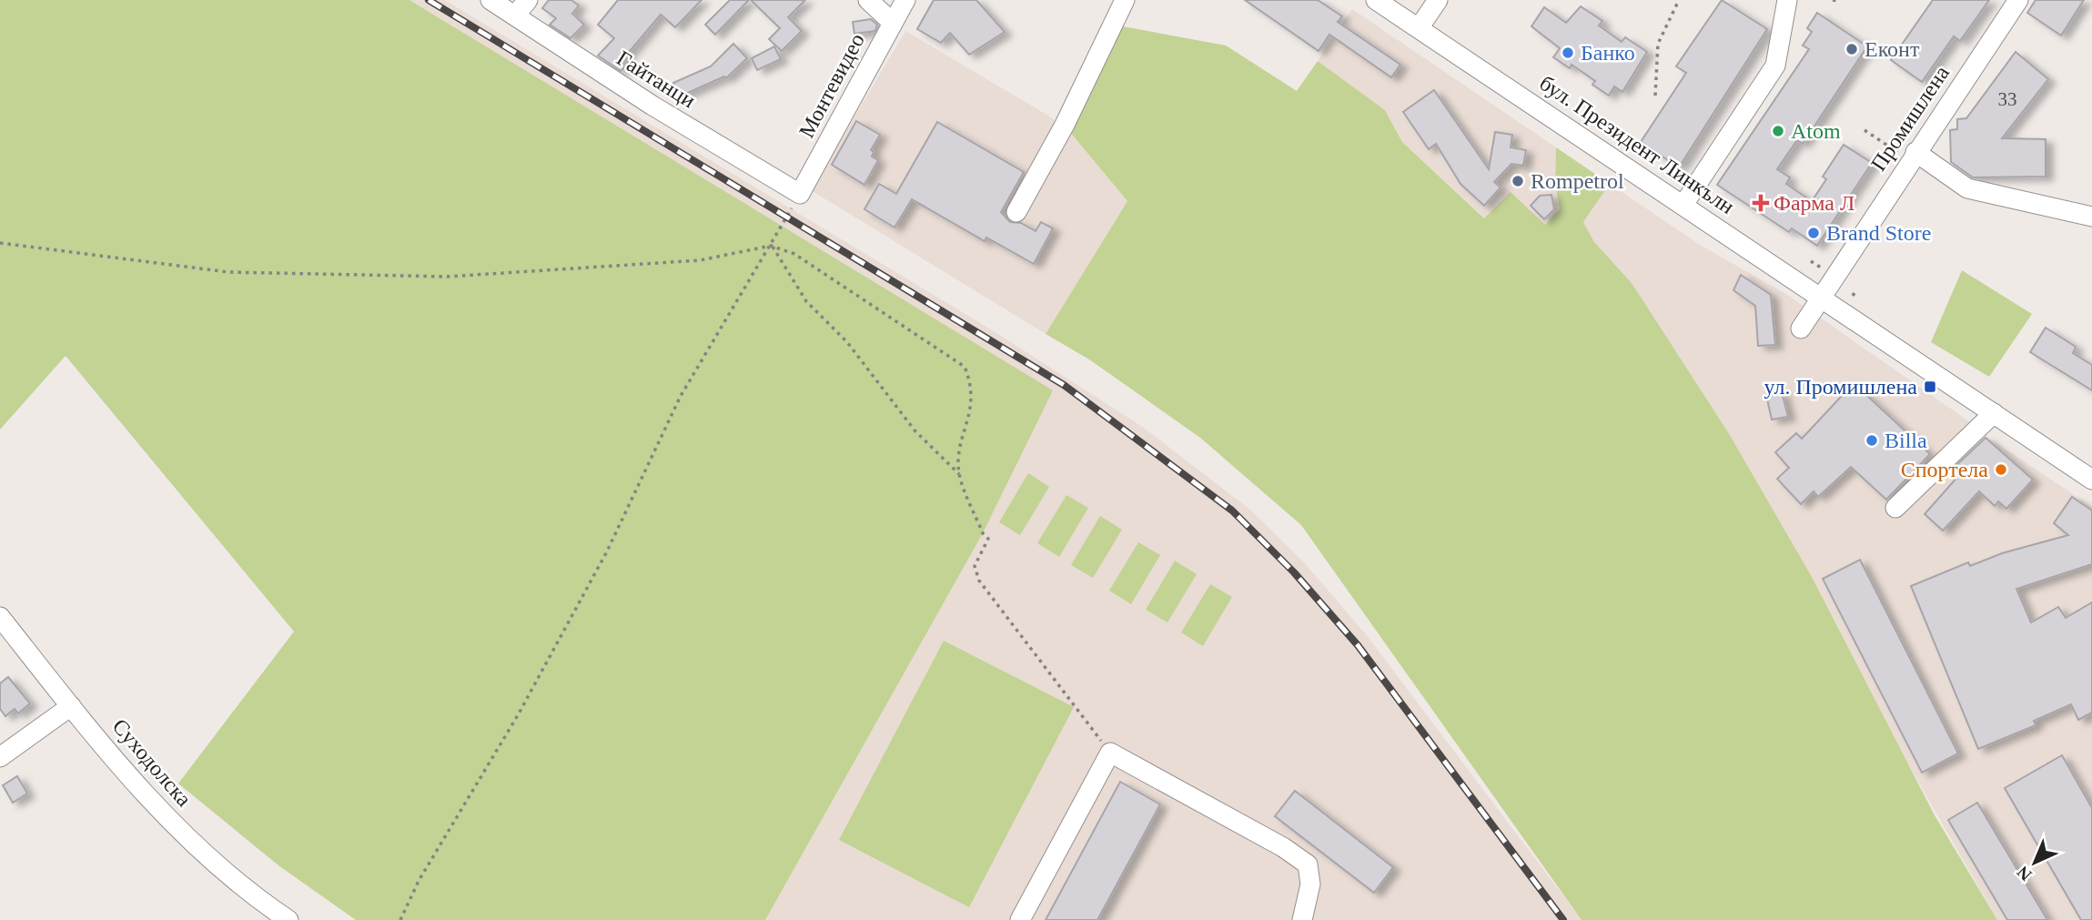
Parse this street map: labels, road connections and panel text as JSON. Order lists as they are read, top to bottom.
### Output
{
  "streets": {
    "street": [
      "Гайтанци",
      "Монтевидео",
      "Промишлена",
      "бул. Президент Линкълн",
      "Суходолска"
    ]
  },
  "crossings": [
    ["Гайтанци", "Монтевидео"],
    ["Промишлена", "бул. Президент Линкълн"]
  ],
  "places": {
    "other": [
      "Еконт",
      "Банко",
      "Atom",
      "Rompetrol",
      "Brand Store",
      "Billa",
      "Спортела"
    ],
    "health": ["Фарма Л"],
    "transit": ["ул. Промишлена"]
  },
  "house_numbers": ["33"],
  "north": "bottom left"
}
